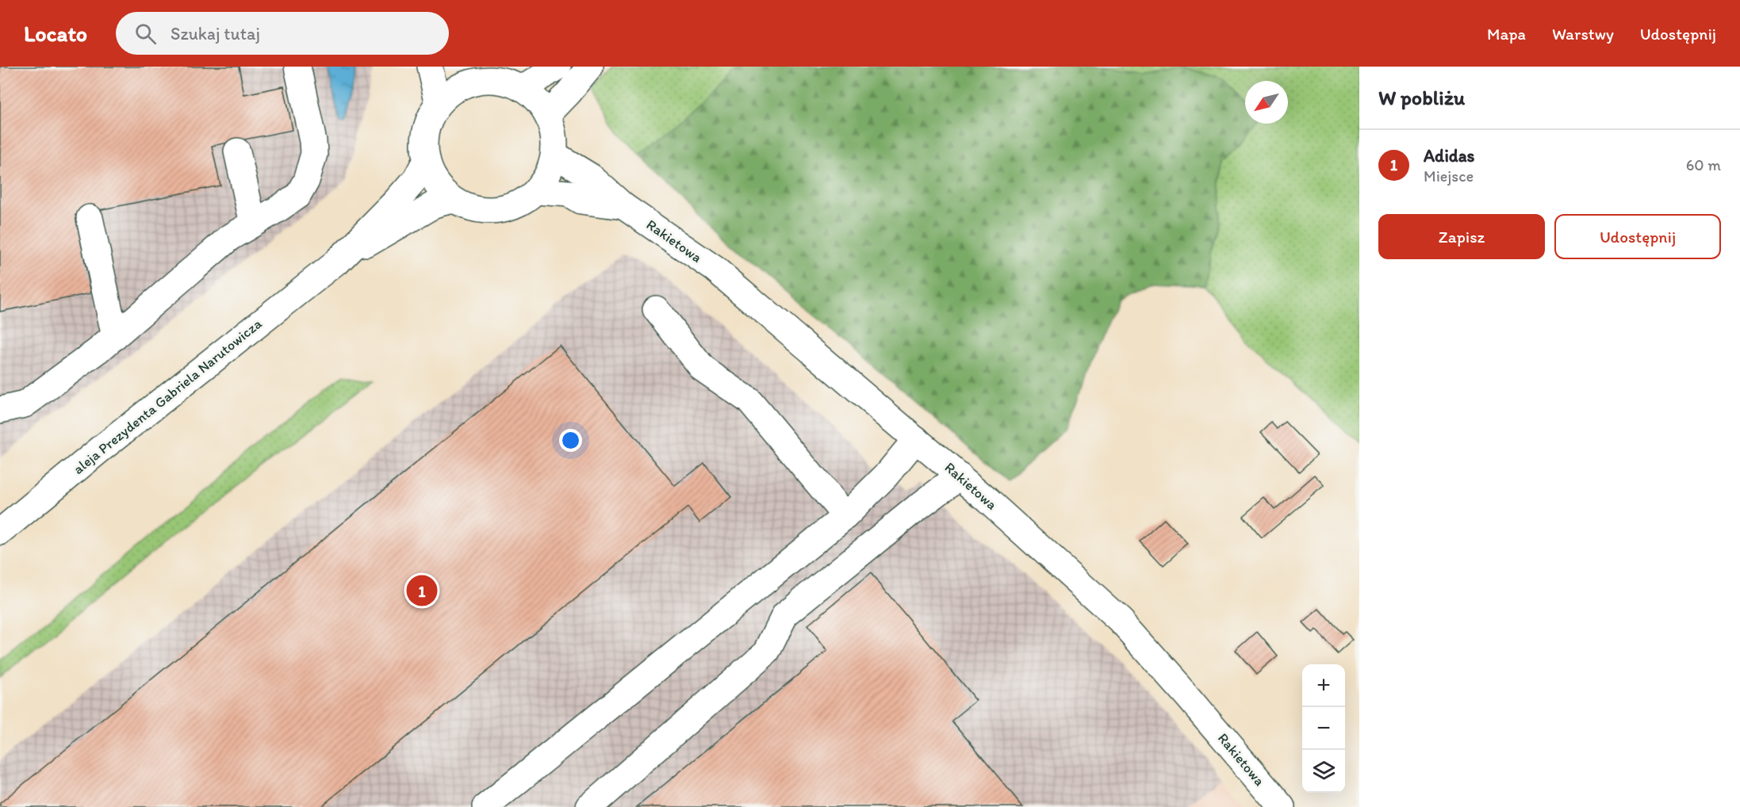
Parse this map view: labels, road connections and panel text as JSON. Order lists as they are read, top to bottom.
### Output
{
  "streets": {
    "street": ["Rakietowa", "aleja Prezydenta Gabriela Narutowicza"]
  },
  "crossings": [
    ["Rakietowa", "aleja Prezydenta Gabriela Narutowicza"]
  ],
  "north": "bottom left",
  "page": {
    "header": "Locato",
    "search": "Szukaj tutaj",
    "nav": ["Mapa", "Warstwy", "Udostępnij"],
    "heading": "W pobliżu",
    "list": [
      {
        "mark": "1",
        "name": "Adidas",
        "note": "Miejsce",
        "value": "60 m"
      }
    ],
    "buttons": ["Zapisz", "Udostępnij"],
    "pins": "1",
    "map_buttons": ["+", "−"]
  }
}
